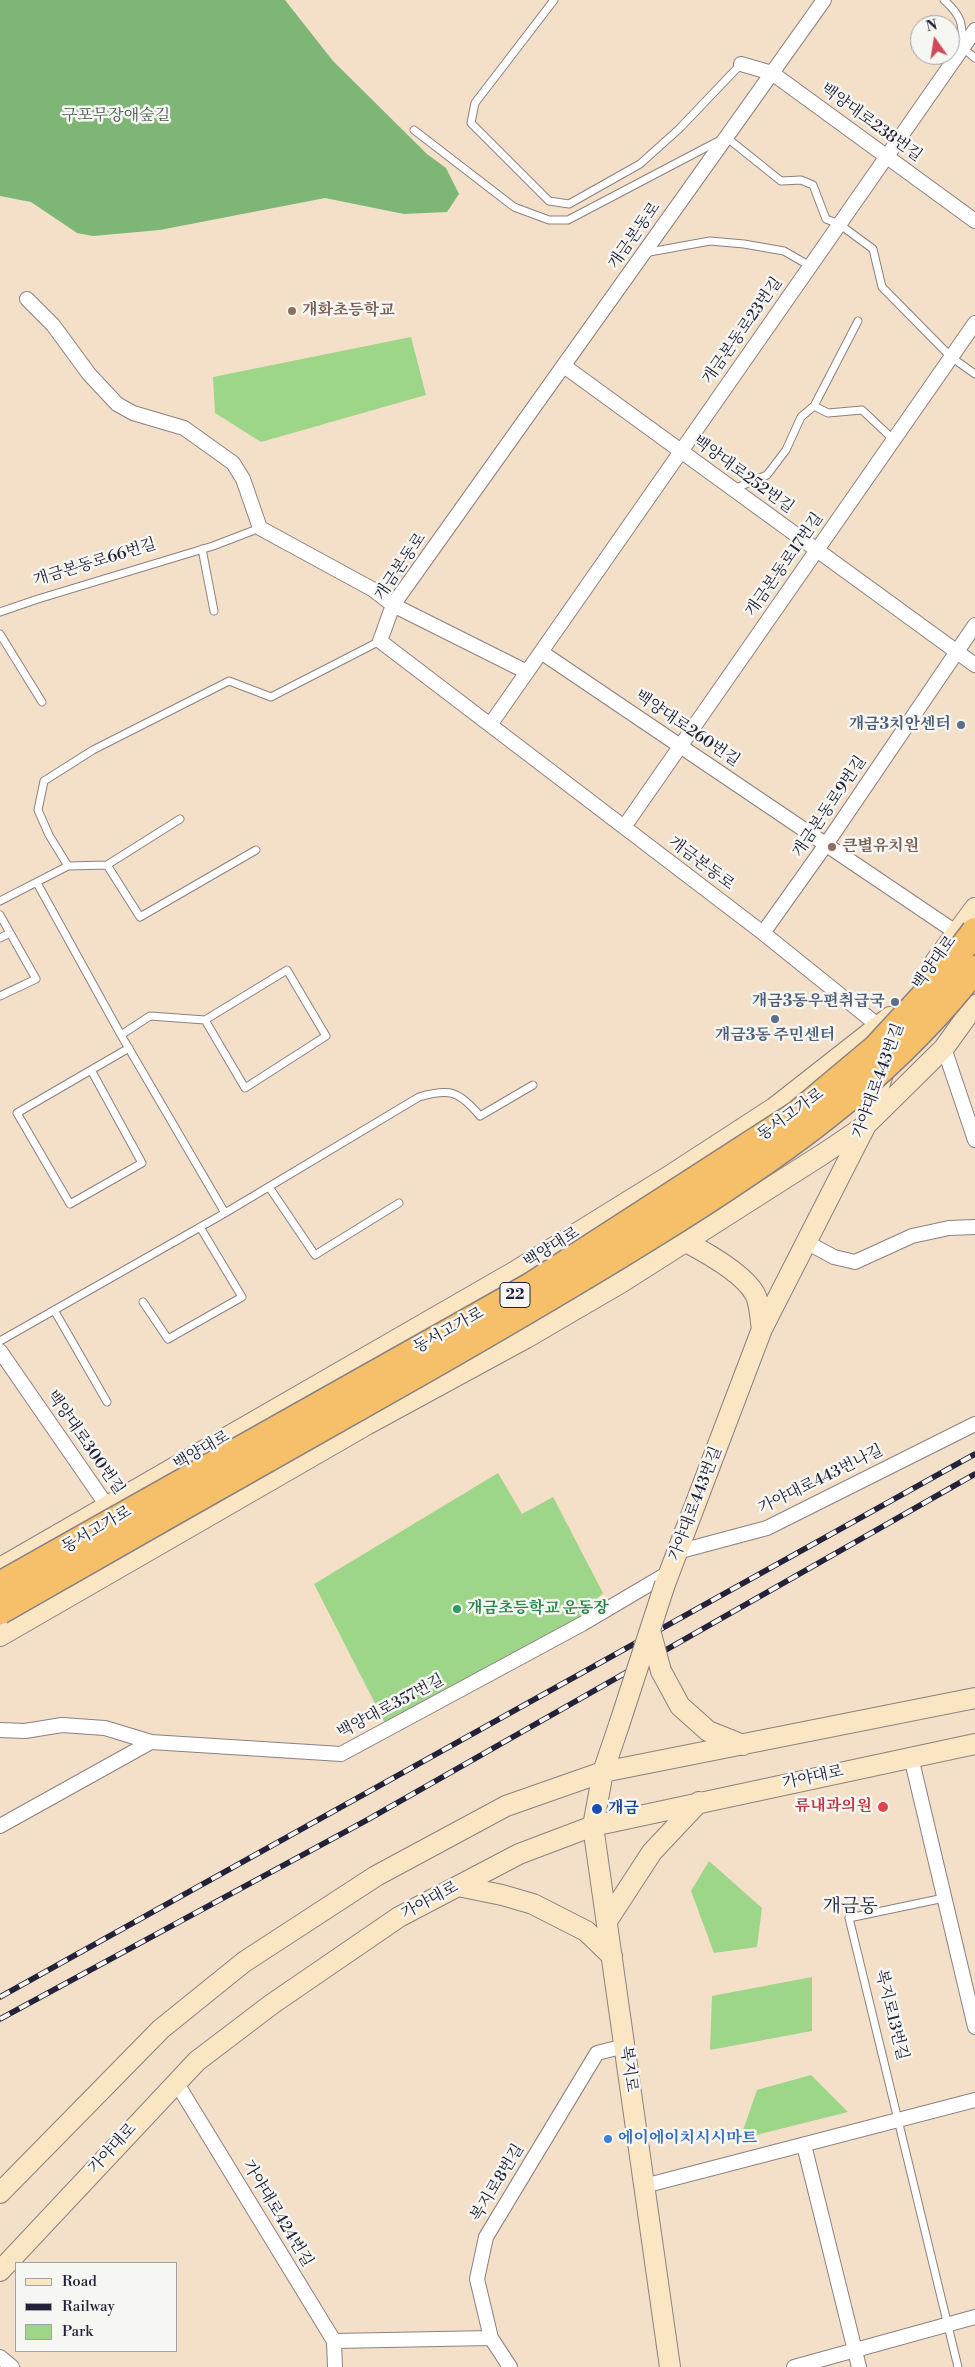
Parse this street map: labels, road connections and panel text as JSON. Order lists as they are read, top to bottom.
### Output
{
  "streets": {
    "highway": ["동서고가로", "22"],
    "main road": [
      "백양대로",
      "가야대로443번길",
      "가야대로",
      "복지로"
    ],
    "street": [
      "백양대로238번길",
      "개금본동로",
      "개금본동로23번길",
      "백양대로252번길",
      "개금본동로17번길",
      "백양대로260번길",
      "개금본동로9번길",
      "백양대로300번길",
      "가야대로443번나길",
      "백양대로357번길",
      "복지로8번길",
      "가야대로424번길"
    ],
    "lane": ["개금본동로66번길", "복지로13번길"]
  },
  "crossings": [
    ["백양대로238번길", "개금본동로"],
    ["백양대로238번길", "개금본동로23번길"],
    ["개금본동로", "백양대로252번길"],
    ["개금본동로", "개금본동로17번길"],
    ["개금본동로", "개금본동로9번길"],
    ["개금본동로", "백양대로"],
    ["개금본동로23번길", "백양대로252번길"],
    ["개금본동로23번길", "백양대로260번길"],
    ["백양대로252번길", "개금본동로17번길"],
    ["백양대로252번길", "개금본동로9번길"],
    ["개금본동로17번길", "백양대로260번길"],
    ["백양대로260번길", "개금본동로9번길"],
    ["백양대로260번길", "백양대로"],
    ["백양대로260번길", "동서고가로"],
    ["백양대로", "가야대로443번길"],
    ["백양대로", "동서고가로"],
    ["백양대로", "백양대로300번길"],
    ["가야대로443번길", "가야대로443번나길"],
    ["가야대로443번길", "백양대로357번길"],
    ["가야대로443번길", "복지로"],
    ["가야대로", "복지로"],
    ["가야대로", "가야대로424번길"],
    ["복지로", "복지로8번길"]
  ],
  "districts": ["개금동"],
  "parks": ["구포무장애숲길"],
  "places": [
    "개화초등학교",
    "개금3치안센터",
    "큰별유치원",
    "개금3동우편취급국",
    "개금3동 주민센터",
    "개금초등학교 운동장",
    "류내과의원",
    "개금",
    "에이에이치시시마트"
  ],
  "legend": ["Road", "Railway", "Park"],
  "north": "top"
}
